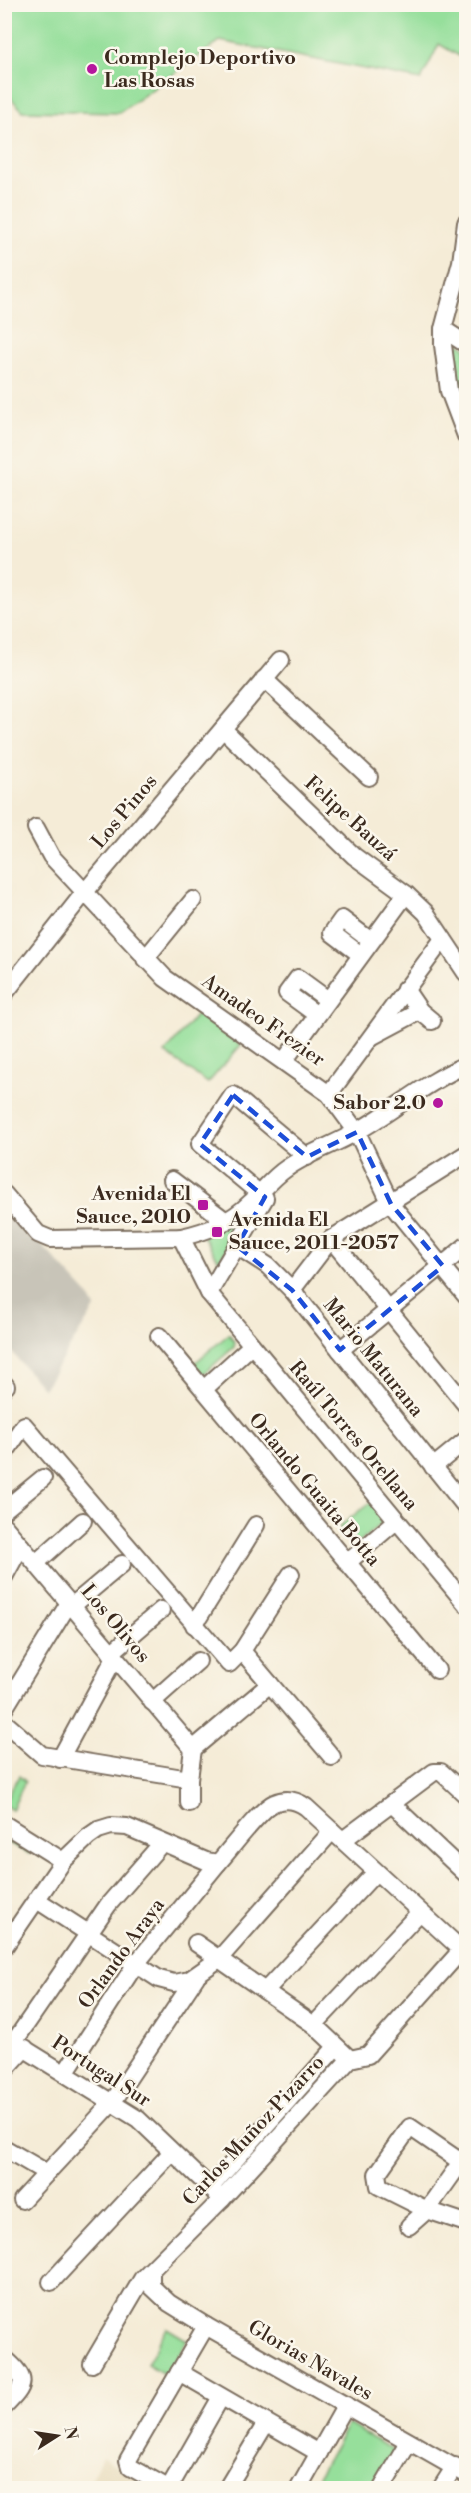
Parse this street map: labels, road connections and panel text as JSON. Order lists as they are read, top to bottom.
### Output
{
  "streets": {
    "street": [
      "Los Pinos",
      "Felipe Bauzá",
      "Amadeo Frezier",
      "Mario Maturana",
      "Raúl Torres Orellana",
      "Orlando Guaita Botta",
      "Los Olivos",
      "Orlando Araya",
      "Portugal Sur",
      "Carlos Muñoz Pizarro",
      "Glorias Navales"
    ]
  },
  "crossings": [
    ["Los Pinos", "Felipe Bauzá"],
    ["Los Pinos", "Amadeo Frezier"],
    ["Orlando Araya", "Portugal Sur"],
    ["Portugal Sur", "Carlos Muñoz Pizarro"],
    ["Carlos Muñoz Pizarro", "Glorias Navales"]
  ],
  "places": {
    "other": ["Complejo Deportivo Las Rosas", "Sabor 2.0"],
    "transit": ["Avenida El Sauce, 2010", "Avenida El Sauce, 2011-2057"]
  },
  "north": "right"
}
